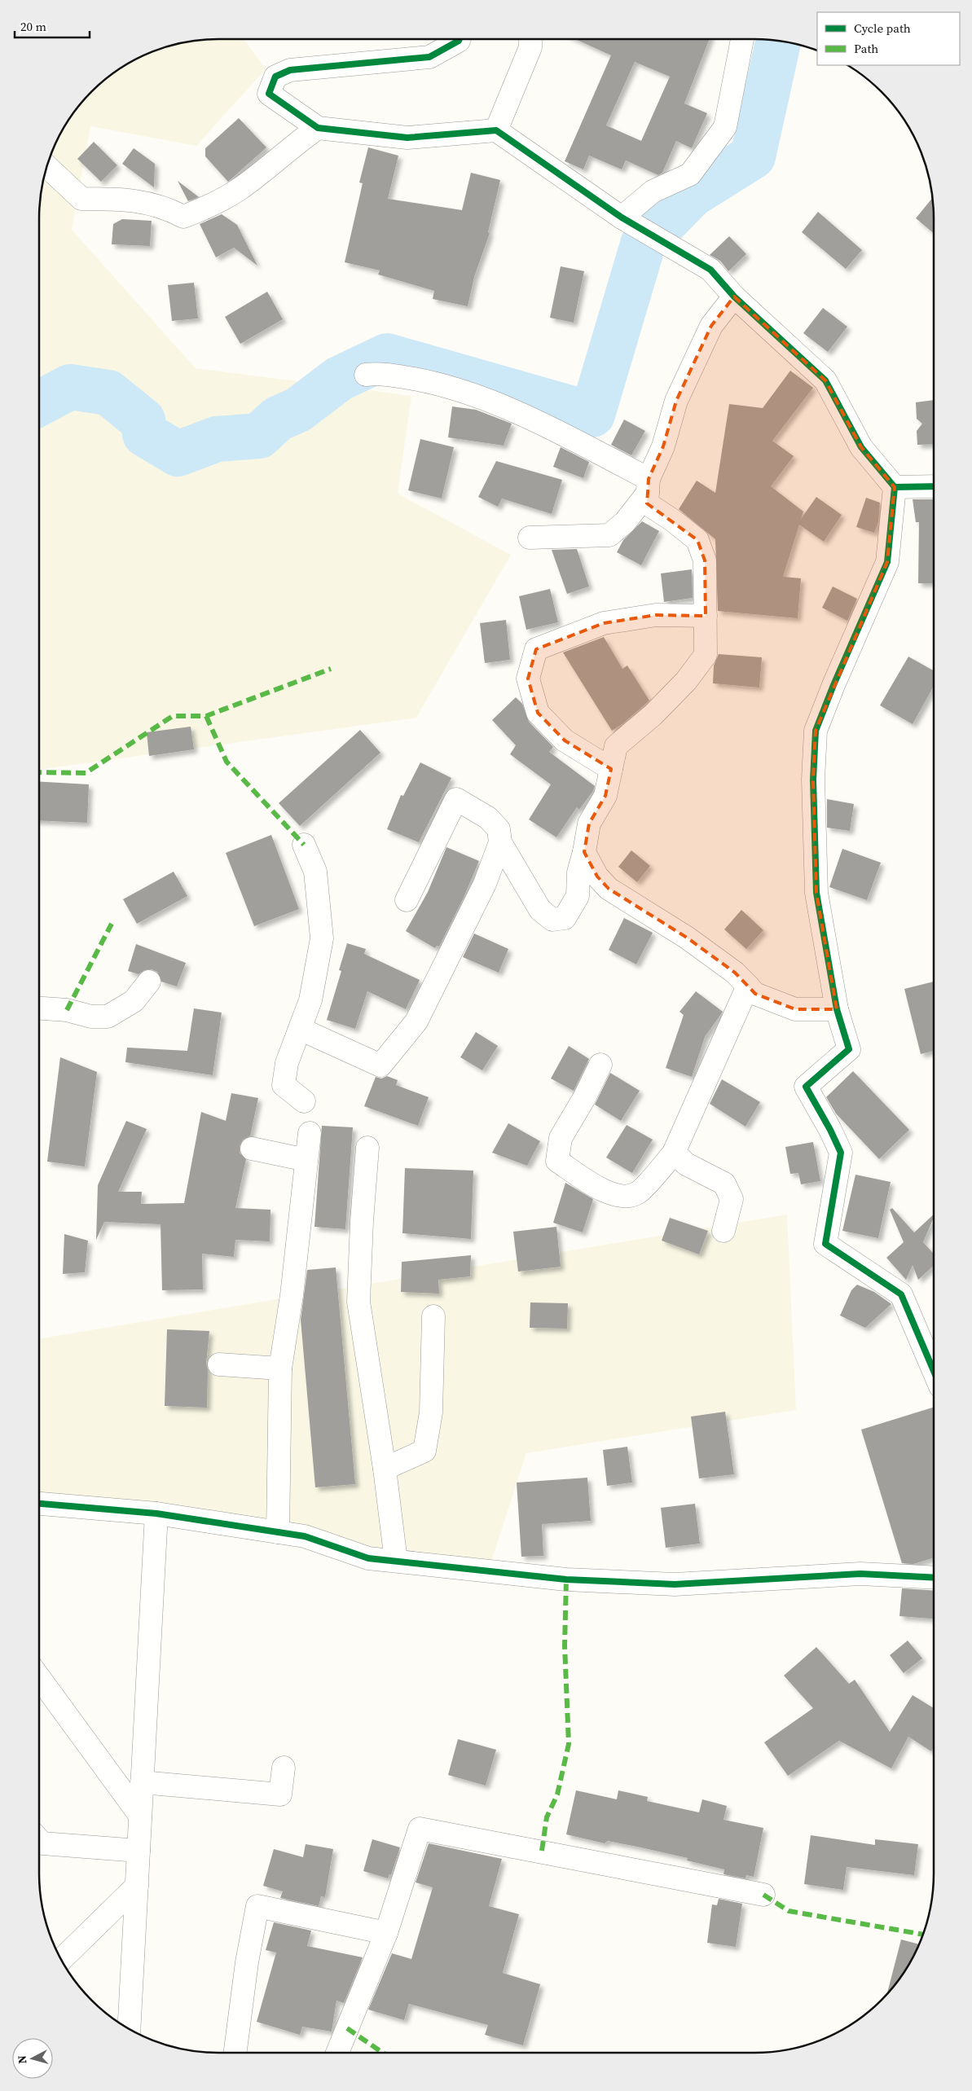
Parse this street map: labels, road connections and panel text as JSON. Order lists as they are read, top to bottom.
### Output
{
  "legend": ["Cycle path", "Path"],
  "scale_bar": "20 m",
  "north": "left"
}
